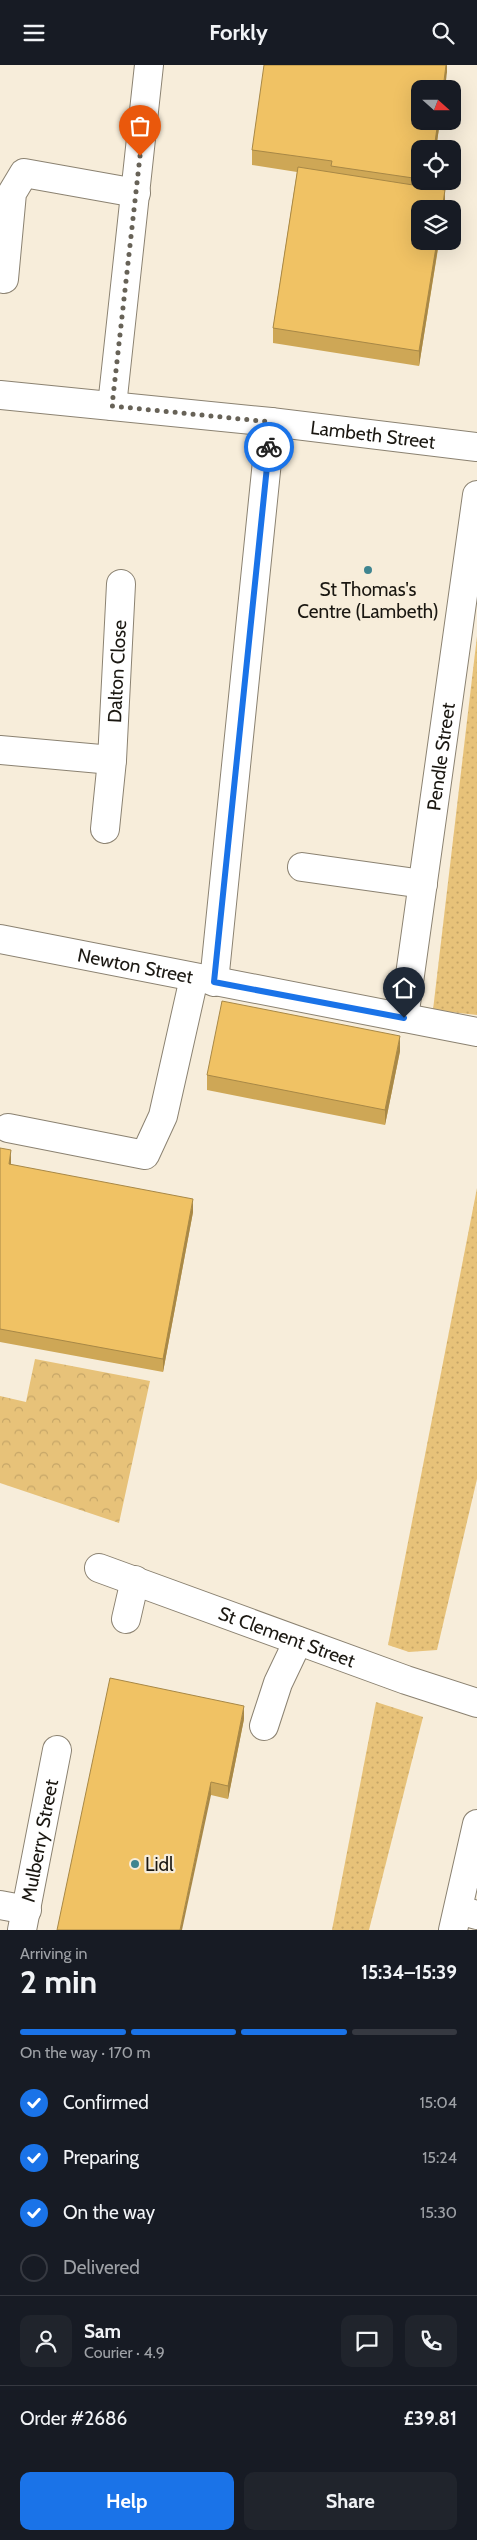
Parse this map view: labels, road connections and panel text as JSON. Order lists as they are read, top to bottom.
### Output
{
  "streets": {
    "main road": [
      "Lambeth Street",
      "Dalton Close",
      "Pendle Street",
      "Newton Street",
      "St Clement Street",
      "Mulberry Street"
    ]
  },
  "crossings": [
    ["Pendle Street", "Newton Street"]
  ],
  "places": ["St Thomas's Centre (Lambeth)", "Lidl"],
  "north": "right",
  "page": {
    "header": "Forkly",
    "heading": ["2 min", "Arriving in", "15:34–15:39"],
    "panel": [
      "Sam",
      "Courier · 4.9",
      "Order #2686",
      "£39.81"
    ],
    "bar": "On the way · 170 m",
    "list": [
      ["Confirmed", "15:04"],
      ["Preparing", "15:24"],
      ["On the way", "15:30"],
      "Delivered"
    ],
    "buttons": ["Help", "Share"]
  }
}
